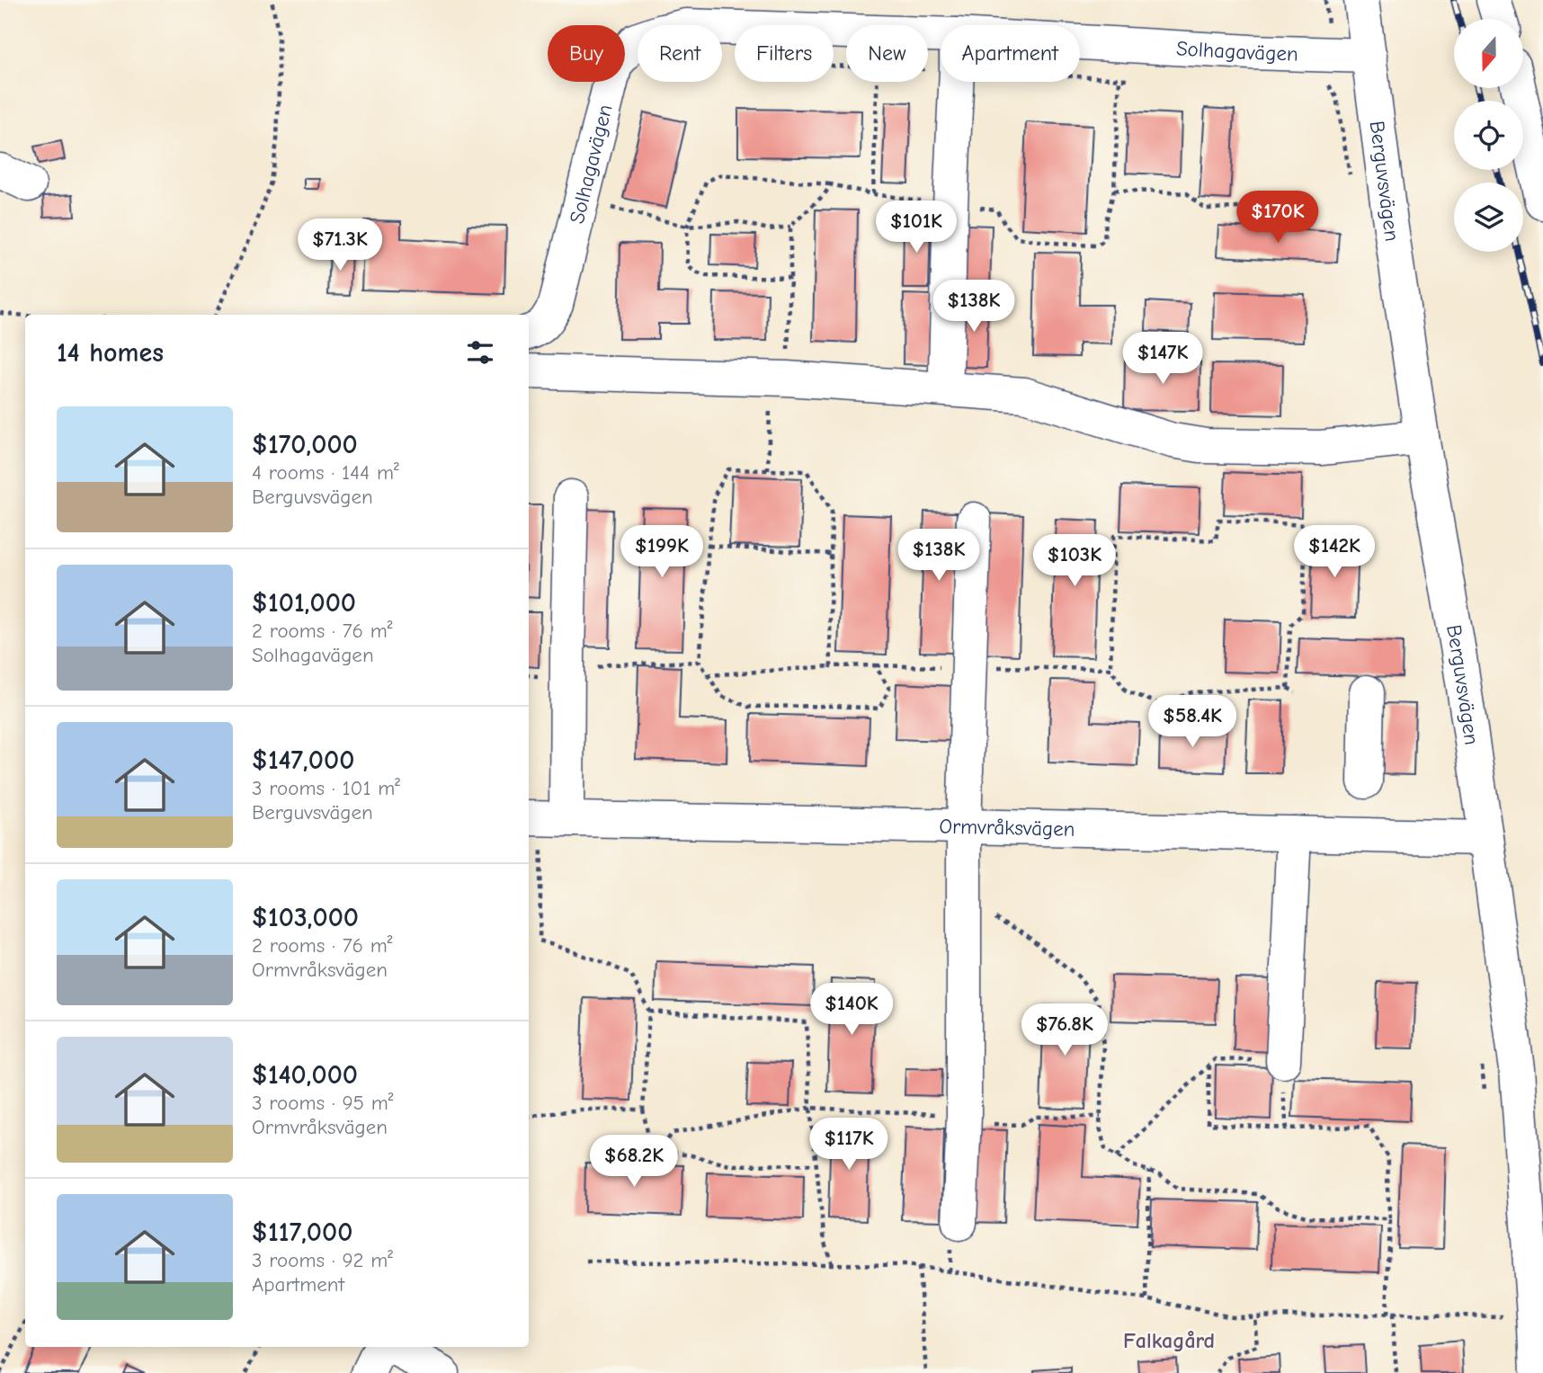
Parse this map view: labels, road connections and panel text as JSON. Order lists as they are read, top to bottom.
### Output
{
  "streets": {
    "street": ["Solhagavägen", "Berguvsvägen", "Ormvråksvägen"]
  },
  "crossings": [
    ["Solhagavägen", "Berguvsvägen"],
    ["Berguvsvägen", "Ormvråksvägen"]
  ],
  "districts": ["Falkagård"],
  "north": "bottom",
  "page": {
    "chip": [
      "Buy",
      "Rent",
      "Filters",
      "New",
      "Apartment"
    ],
    "price": [
      "$170K",
      "$101K",
      "$71.3K",
      "$138K",
      "$147K",
      "$199K",
      "$142K",
      "$138K",
      "$103K",
      "$58.4K",
      "$140K",
      "$76.8K",
      "$117K",
      "$68.2K"
    ],
    "heading": "14 homes",
    "list": [
      {
        "name": "$170,000",
        "note": "4 rooms · 144 m² · Berguvsvägen"
      },
      {
        "name": "$101,000",
        "note": "2 rooms · 76 m² · Solhagavägen"
      },
      {
        "name": "$147,000",
        "note": "3 rooms · 101 m² · Berguvsvägen"
      },
      {
        "name": "$103,000",
        "note": "2 rooms · 76 m² · Ormvråksvägen"
      },
      {
        "name": "$140,000",
        "note": "3 rooms · 95 m² · Ormvråksvägen"
      },
      {
        "name": "$117,000",
        "note": "3 rooms · 92 m² · Apartment"
      }
    ]
  }
}
